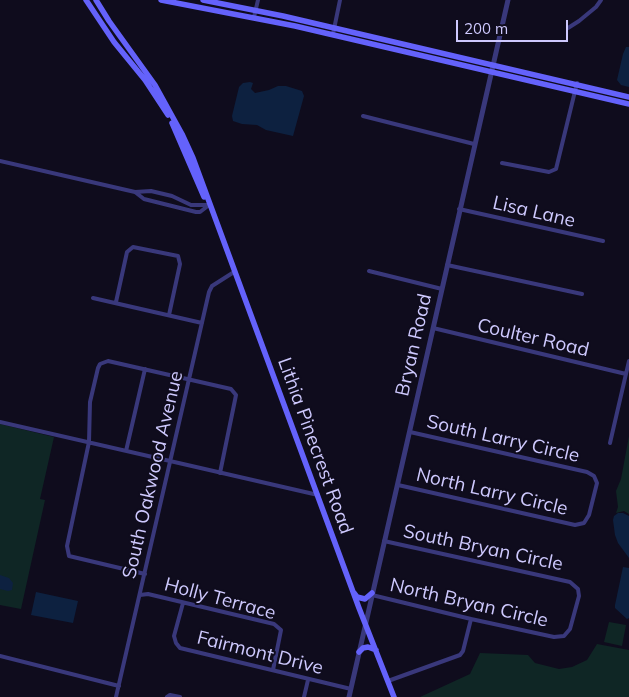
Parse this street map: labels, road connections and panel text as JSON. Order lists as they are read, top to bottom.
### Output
{
  "streets": {
    "main road": ["Lithia Pinecrest Road"],
    "street": [
      "Lisa Lane",
      "Coulter Road",
      "Bryan Road",
      "South Larry Circle",
      "South Oakwood Avenue",
      "North Larry Circle",
      "South Bryan Circle",
      "Holly Terrace",
      "North Bryan Circle",
      "Fairmont Drive"
    ]
  },
  "crossings": [
    ["Lisa Lane", "Bryan Road"],
    ["Coulter Road", "Bryan Road"],
    ["Bryan Road", "South Larry Circle"],
    ["Bryan Road", "Lithia Pinecrest Road"],
    ["Bryan Road", "North Larry Circle"],
    ["Bryan Road", "South Bryan Circle"],
    ["Bryan Road", "North Bryan Circle"],
    ["Bryan Road", "Fairmont Drive"],
    ["South Larry Circle", "North Larry Circle"],
    ["Lithia Pinecrest Road", "South Oakwood Avenue"],
    ["South Oakwood Avenue", "Holly Terrace"],
    ["South Bryan Circle", "North Bryan Circle"],
    ["Holly Terrace", "Fairmont Drive"]
  ],
  "scale_bar": "200 m"
}
